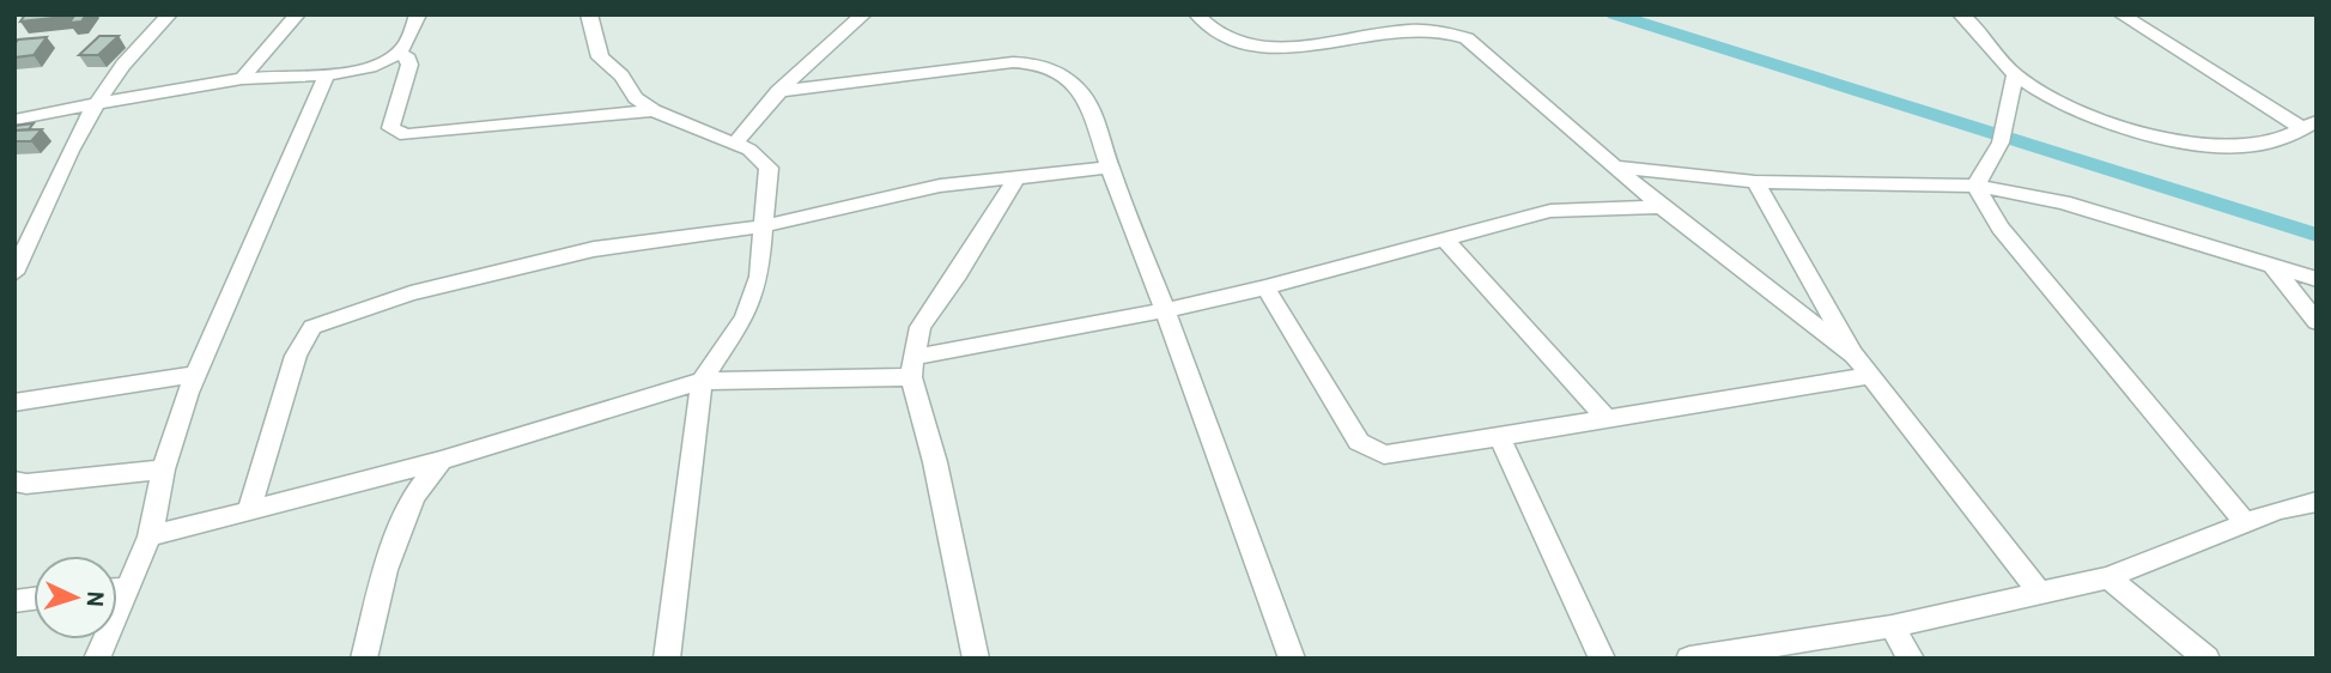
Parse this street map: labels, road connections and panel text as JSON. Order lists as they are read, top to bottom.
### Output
{
  "north": "right"
}
